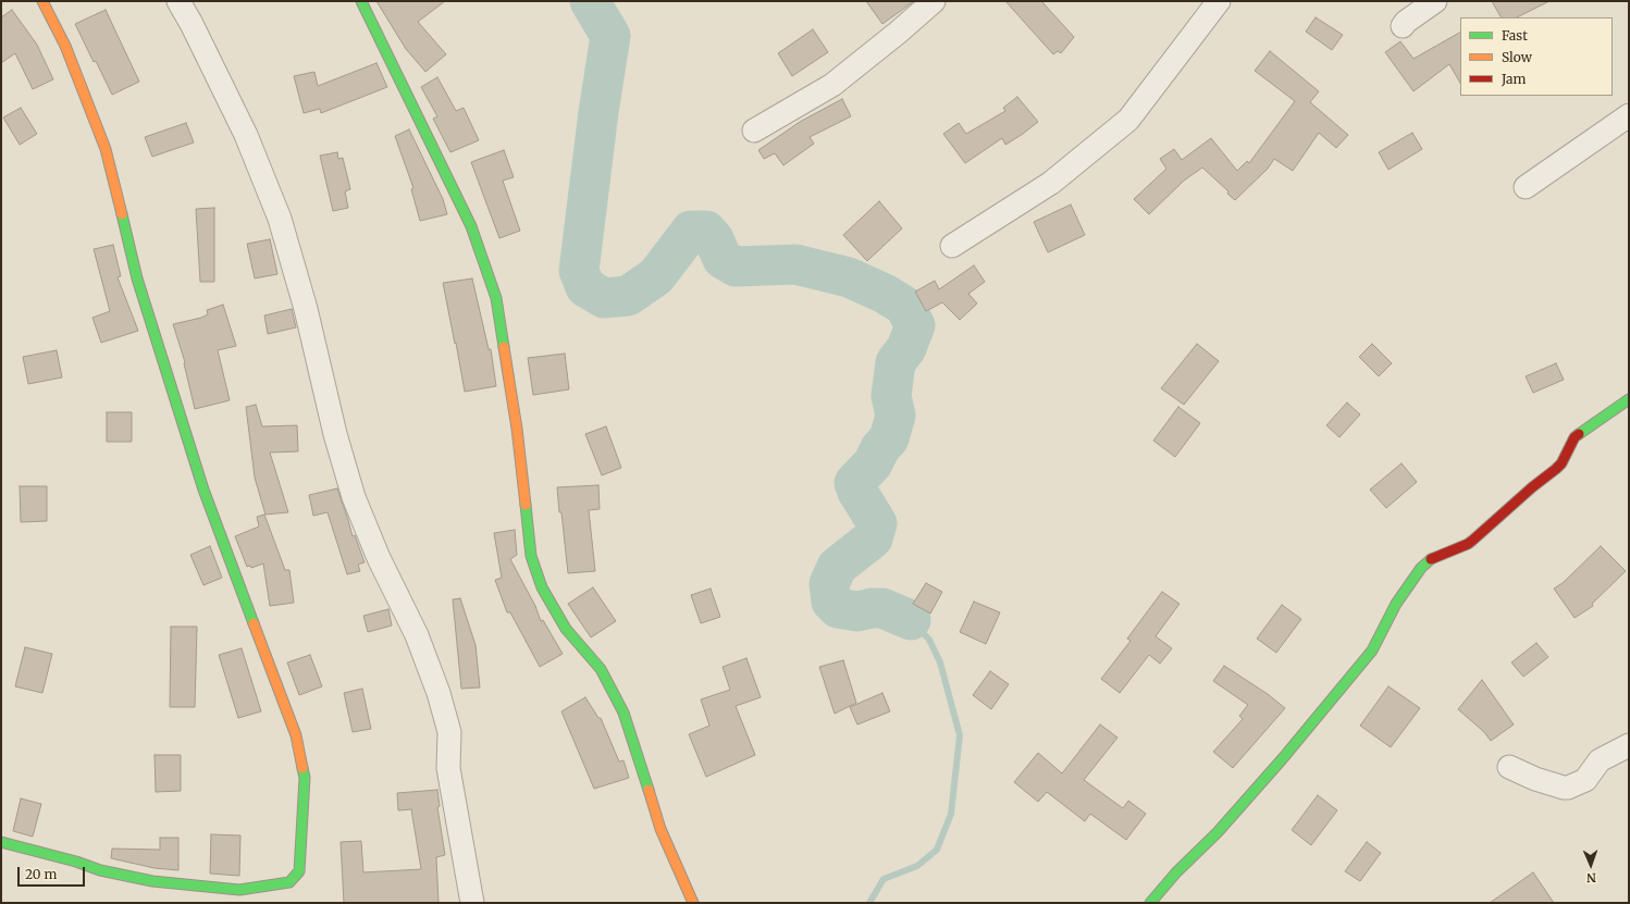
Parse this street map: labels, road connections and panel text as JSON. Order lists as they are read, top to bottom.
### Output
{
  "legend": ["Fast", "Slow", "Jam"],
  "scale_bar": "20 m",
  "north": "bottom"
}
